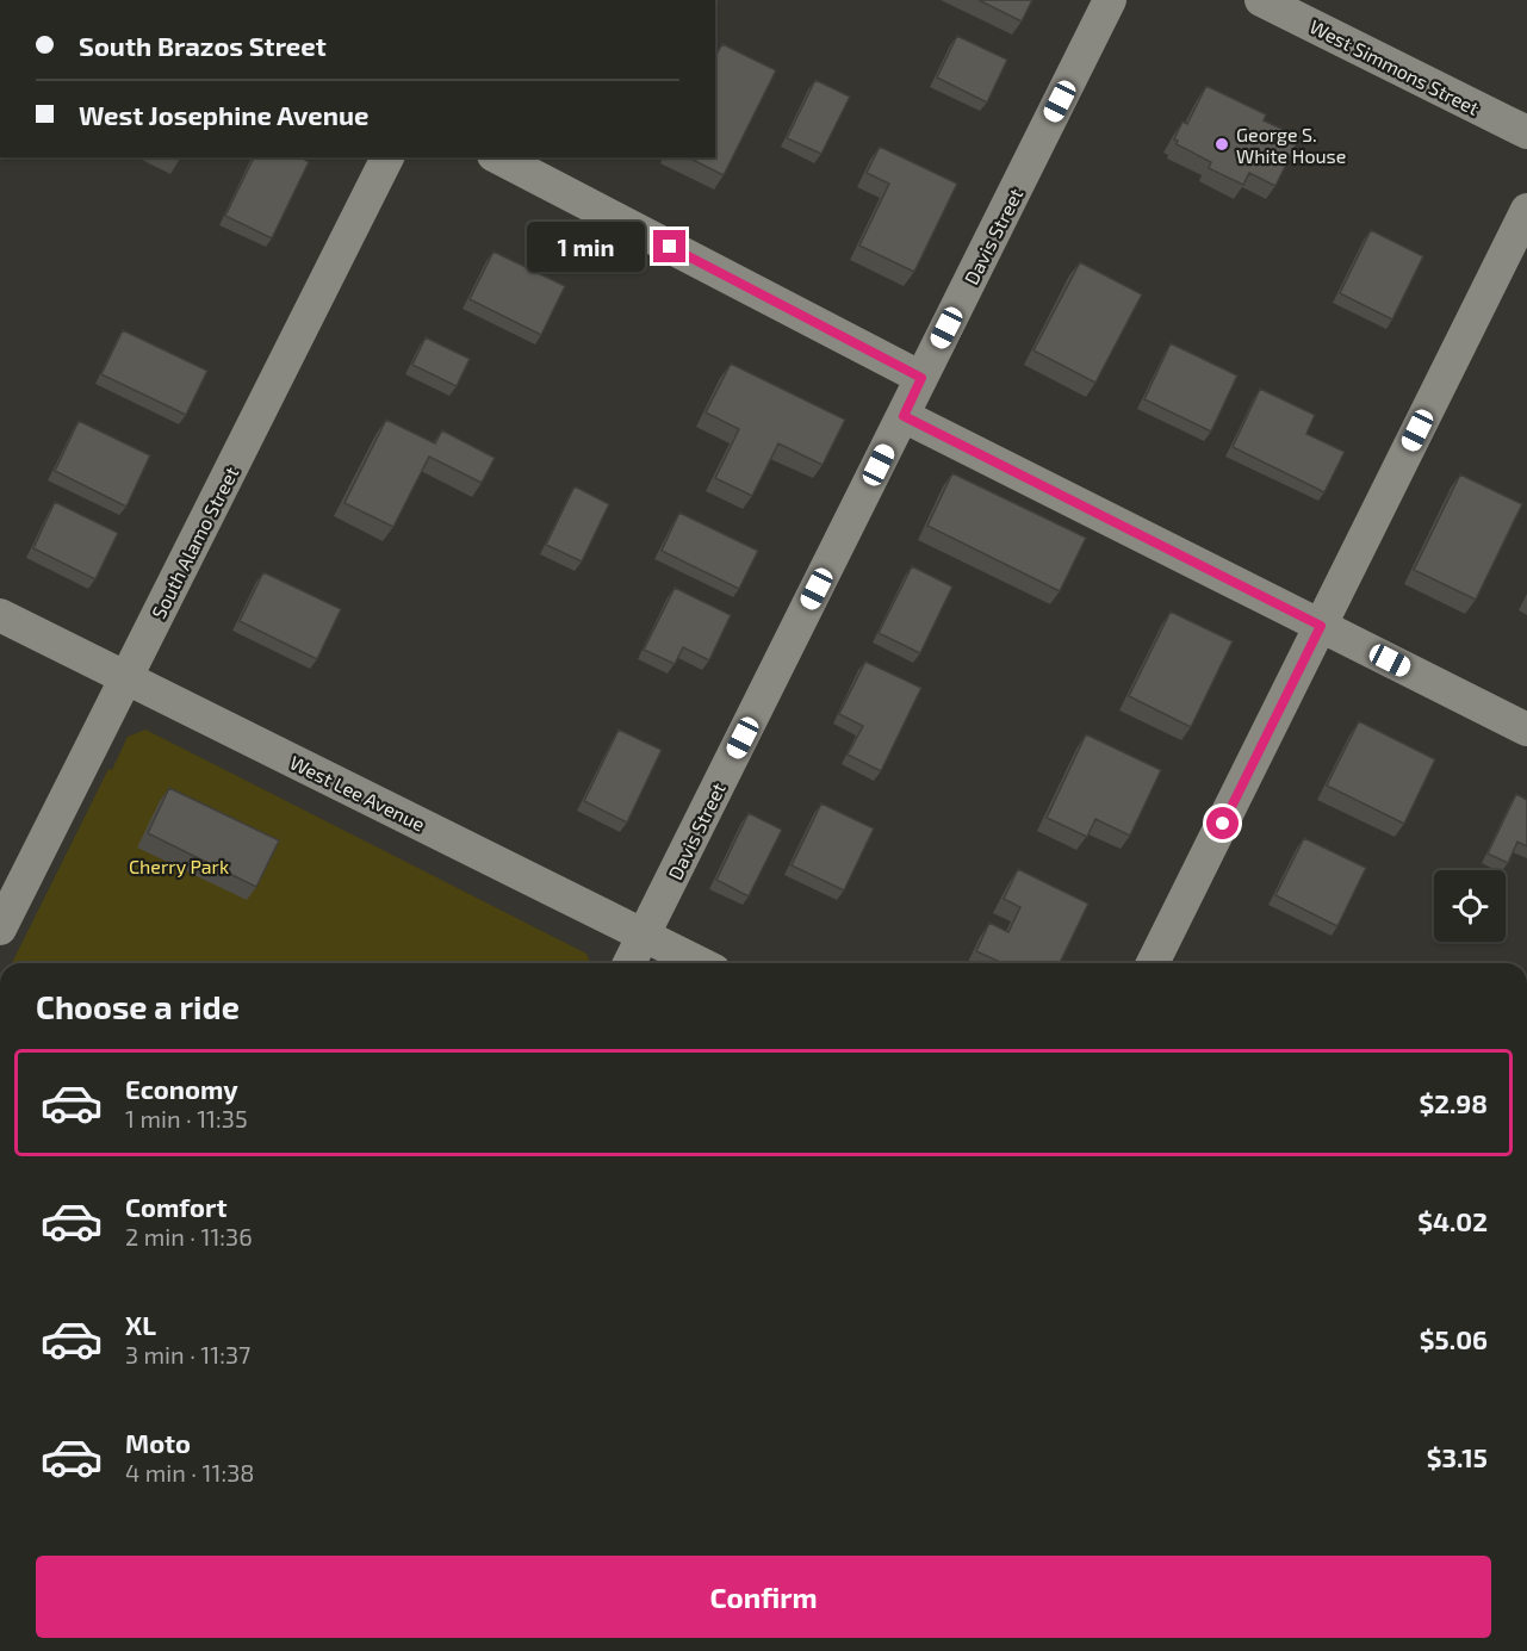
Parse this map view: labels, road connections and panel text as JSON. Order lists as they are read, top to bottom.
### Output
{
  "streets": {
    "street": [
      "West Simmons Street",
      "Davis Street",
      "South Alamo Street",
      "West Lee Avenue"
    ]
  },
  "crossings": [
    ["Davis Street", "West Lee Avenue"],
    ["South Alamo Street", "West Lee Avenue"]
  ],
  "parks": ["Cherry Park"],
  "places": ["George S. White House"],
  "page": {
    "banner": ["South Brazos Street", "West Josephine Avenue"],
    "bubble": "1 min",
    "heading": "Choose a ride",
    "list": [
      {
        "name": "Economy",
        "note": "1 min · 11:35",
        "value": "$2.98"
      },
      {
        "name": "Comfort",
        "note": "2 min · 11:36",
        "value": "$4.02"
      },
      {
        "name": "XL",
        "note": "3 min · 11:37",
        "value": "$5.06"
      },
      {
        "name": "Moto",
        "note": "4 min · 11:38",
        "value": "$3.15"
      }
    ],
    "buttons": "Confirm"
  }
}
